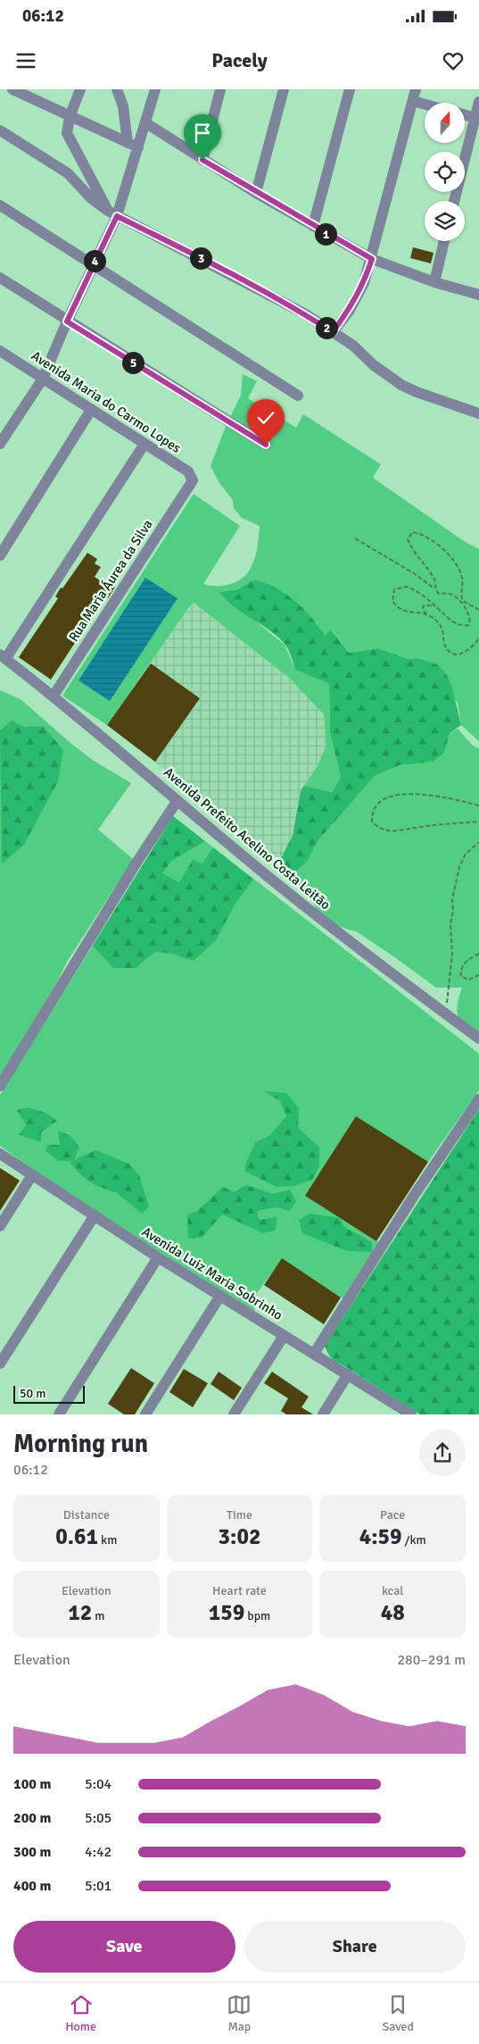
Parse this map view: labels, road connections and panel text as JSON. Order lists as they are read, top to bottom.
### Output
{
  "streets": {
    "street": [
      "Avenida Maria do Carmo Lopes",
      "Rua Maria Áurea da Silva",
      "Avenida Prefeito Acelino Costa Leitão",
      "Avenida Luiz Maria Sobrinho"
    ]
  },
  "crossings": [
    ["Avenida Maria do Carmo Lopes", "Rua Maria Áurea da Silva"],
    ["Rua Maria Áurea da Silva", "Avenida Prefeito Acelino Costa Leitão"]
  ],
  "scale_bar": "50 m",
  "north": "top",
  "page": {
    "status": "06:12",
    "header": "Pacely",
    "pins": [
      "1",
      "3",
      "4",
      "2",
      "5"
    ],
    "scale": "50 m",
    "heading": ["Morning run", "06:12"],
    "stats": [
      ["Distance", "0.61 km"],
      ["Time", "3:02"],
      ["Pace", "4:59 /km"],
      ["Elevation", "12 m"],
      ["Heart rate", "159 bpm"],
      ["kcal", "48"]
    ],
    "chart": ["Elevation", "280–291 m"],
    "list": [
      {
        "name": "100 m",
        "note": "5:04"
      },
      {
        "name": "200 m",
        "note": "5:05"
      },
      {
        "name": "300 m",
        "note": "4:42"
      },
      {
        "name": "400 m",
        "note": "5:01"
      }
    ],
    "buttons": ["Save", "Share"],
    "tabs": ["Home", "Map", "Saved"]
  }
}
